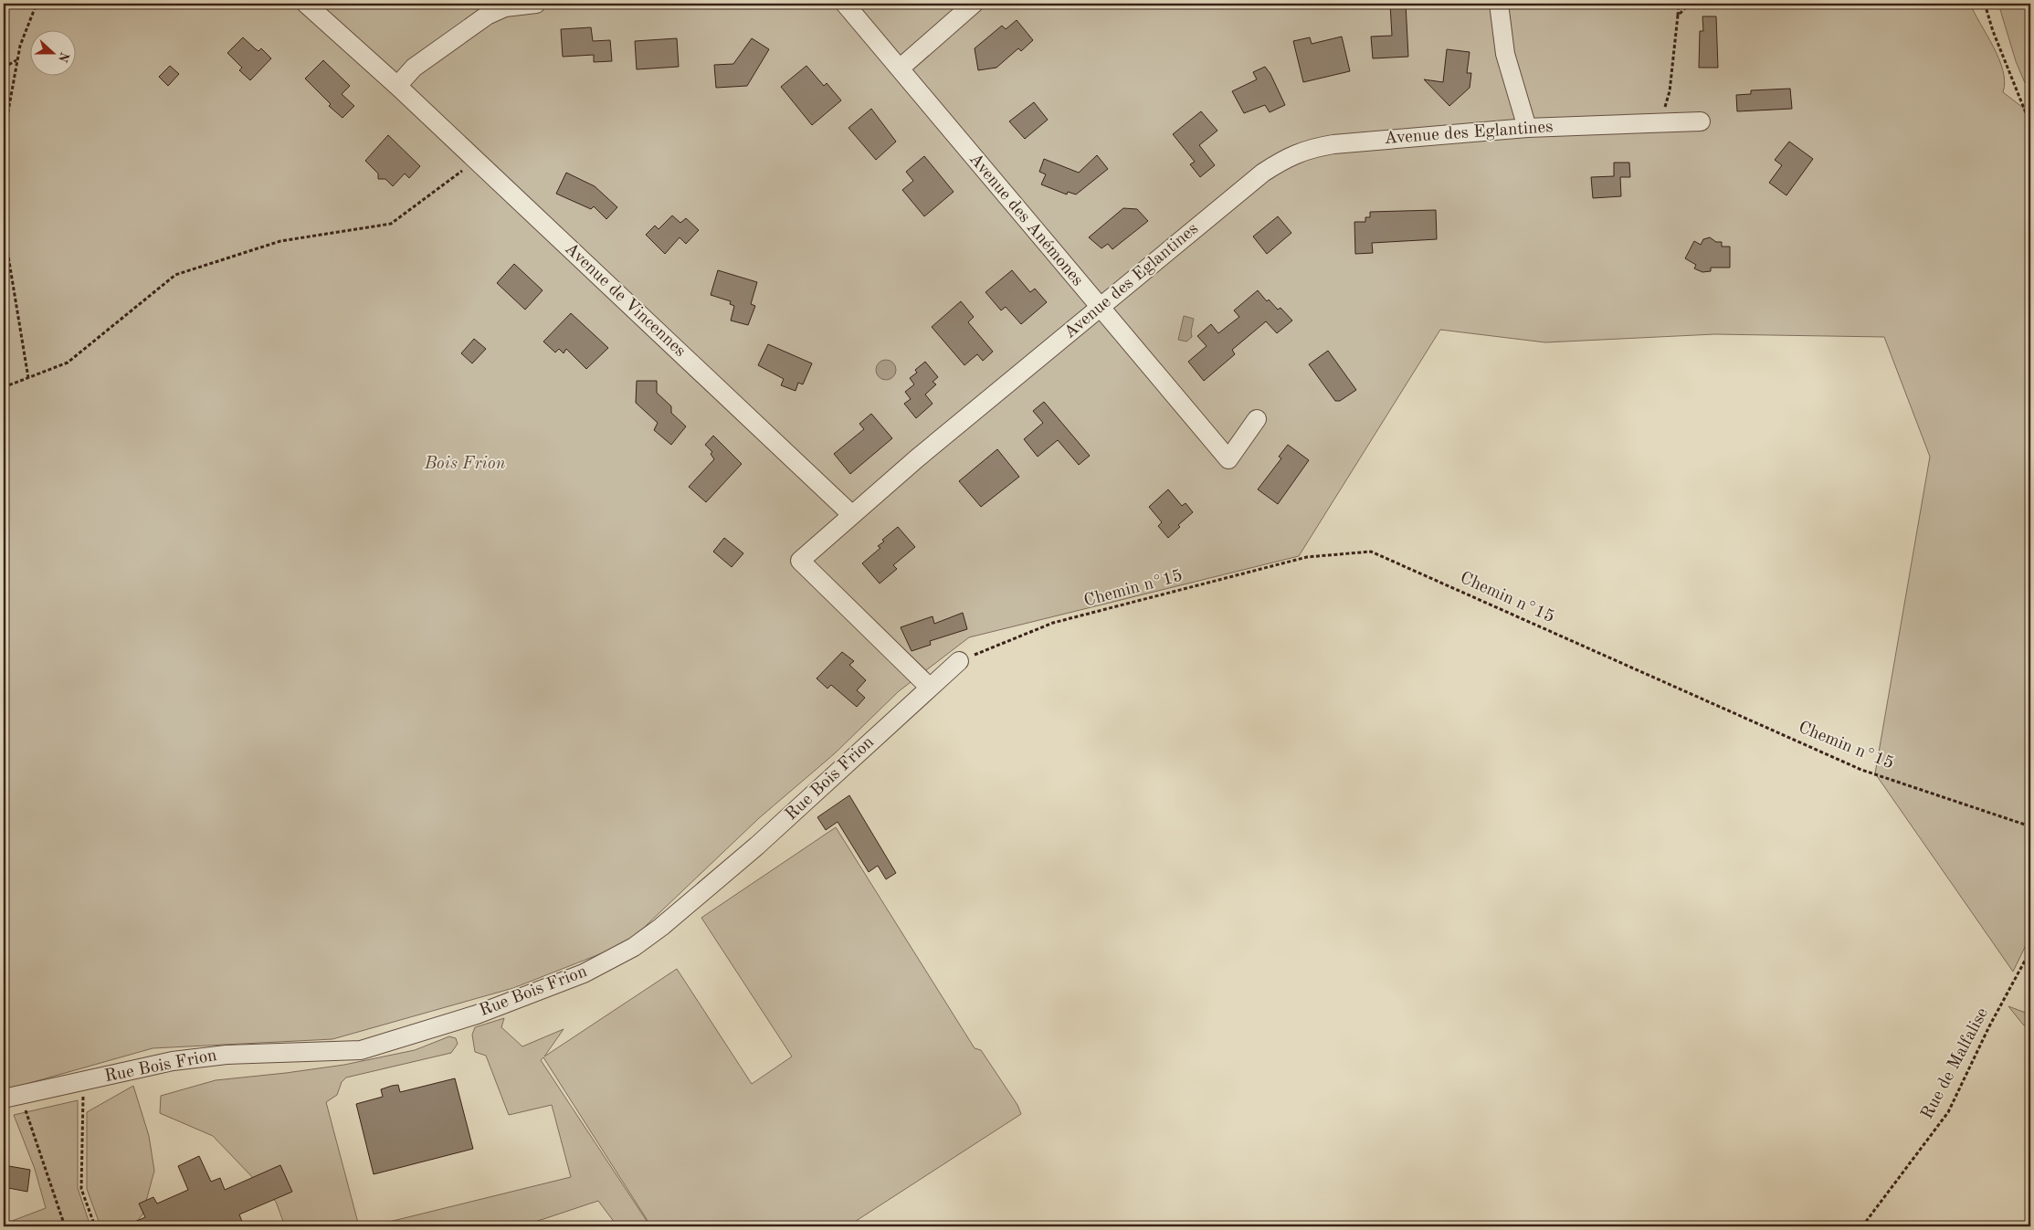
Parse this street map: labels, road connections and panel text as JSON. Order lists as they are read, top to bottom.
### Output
{
  "streets": {
    "street": [
      "Avenue des Eglantines",
      "Avenue des Anémones",
      "Avenue de Vincennes",
      "Rue Bois Frion"
    ],
    "path": ["Chemin n°15", "Rue de Malfalise"]
  },
  "crossings": [
    ["Avenue des Eglantines", "Avenue des Anémones"],
    ["Avenue des Eglantines", "Avenue de Vincennes"],
    ["Avenue des Eglantines", "Rue Bois Frion"],
    ["Chemin n°15", "Rue Bois Frion"]
  ],
  "parks": ["Bois Frion"],
  "north": "right"
}
